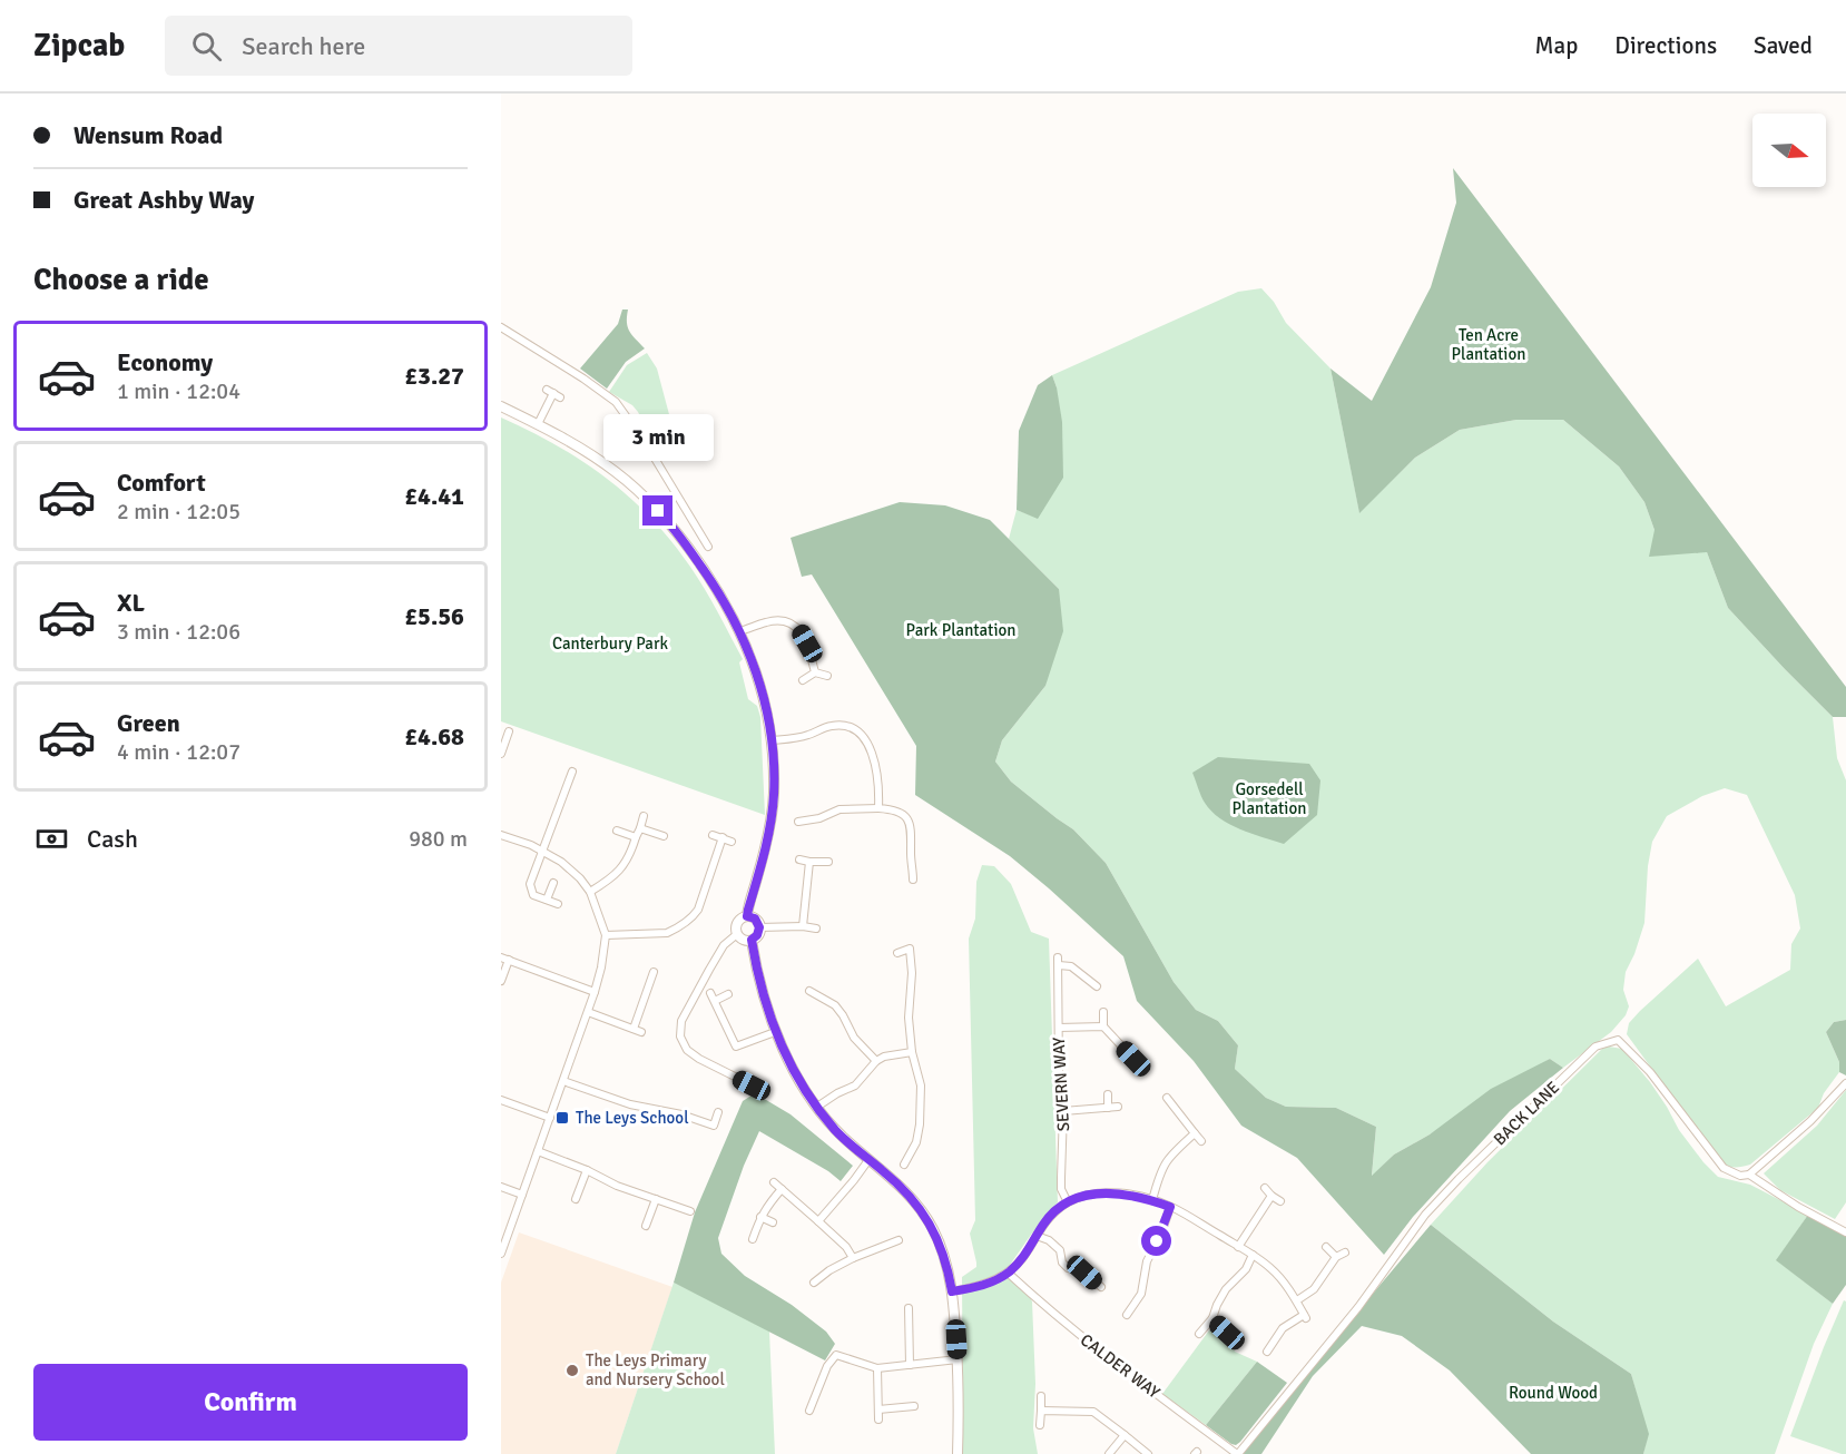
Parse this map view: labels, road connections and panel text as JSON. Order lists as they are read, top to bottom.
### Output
{
  "streets": {
    "street": ["SEVERN WAY", "BACK LANE", "CALDER WAY"]
  },
  "crossings": [
    ["BACK LANE", "CALDER WAY"]
  ],
  "parks": [
    "Ten Acre Plantation",
    "Park Plantation",
    "Canterbury Park",
    "Gorsedell Plantation",
    "Round Wood"
  ],
  "places": {
    "transit": ["The Leys School"],
    "other": ["The Leys Primary and Nursery School"]
  },
  "north": "right",
  "page": {
    "header": "Zipcab",
    "search": "Search here",
    "nav": ["Map", "Directions", "Saved"],
    "banner": ["Wensum Road", "Great Ashby Way"],
    "heading": "Choose a ride",
    "list": [
      {
        "name": "Economy",
        "note": "1 min · 12:04",
        "value": "£3.27"
      },
      {
        "name": "Comfort",
        "note": "2 min · 12:05",
        "value": "£4.41"
      },
      {
        "name": "XL",
        "note": "3 min · 12:06",
        "value": "£5.56"
      },
      {
        "name": "Green",
        "note": "4 min · 12:07",
        "value": "£4.68"
      }
    ],
    "bubble": "3 min",
    "pay": ["Cash", "980 m"],
    "buttons": "Confirm"
  }
}
